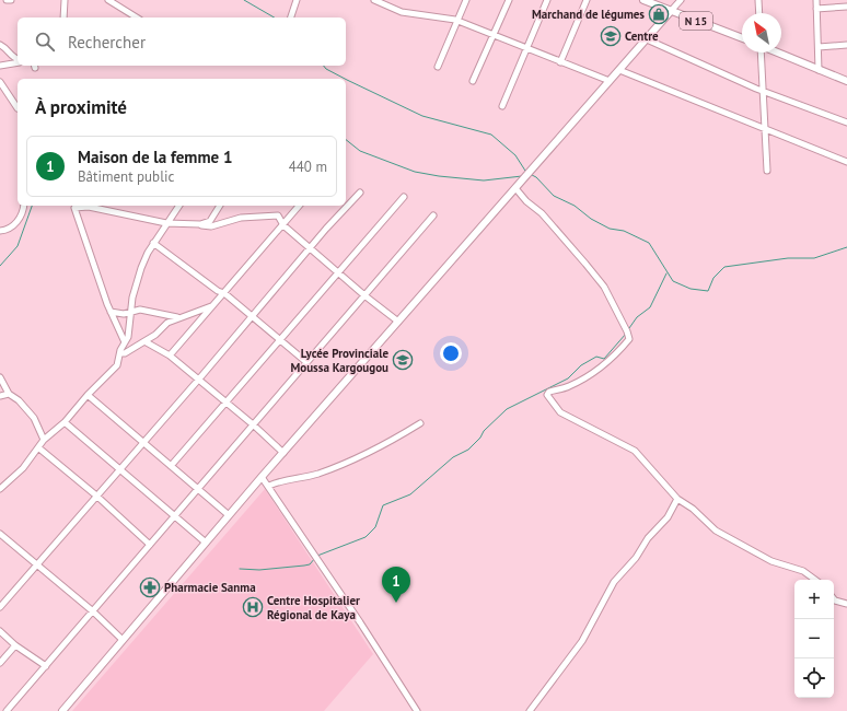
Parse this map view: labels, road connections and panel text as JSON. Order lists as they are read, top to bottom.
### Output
{
  "streets": {
    "main road": ["N 15"]
  },
  "places": {
    "shop": ["Marchand de légumes"],
    "school or university": ["Centre", "Lycée Provinciale Moussa Kargougou"],
    "pharmacy": ["Pharmacie Sanma"],
    "hospital": ["Centre Hospitalier Régional de Kaya"]
  },
  "north": "top left",
  "page": {
    "search": "Rechercher",
    "heading": "À proximité",
    "list": [
      {
        "mark": "1",
        "name": "Maison de la femme 1",
        "note": "Bâtiment public",
        "value": "440 m"
      }
    ],
    "pins": "1",
    "map_buttons": ["+", "−"]
  }
}
